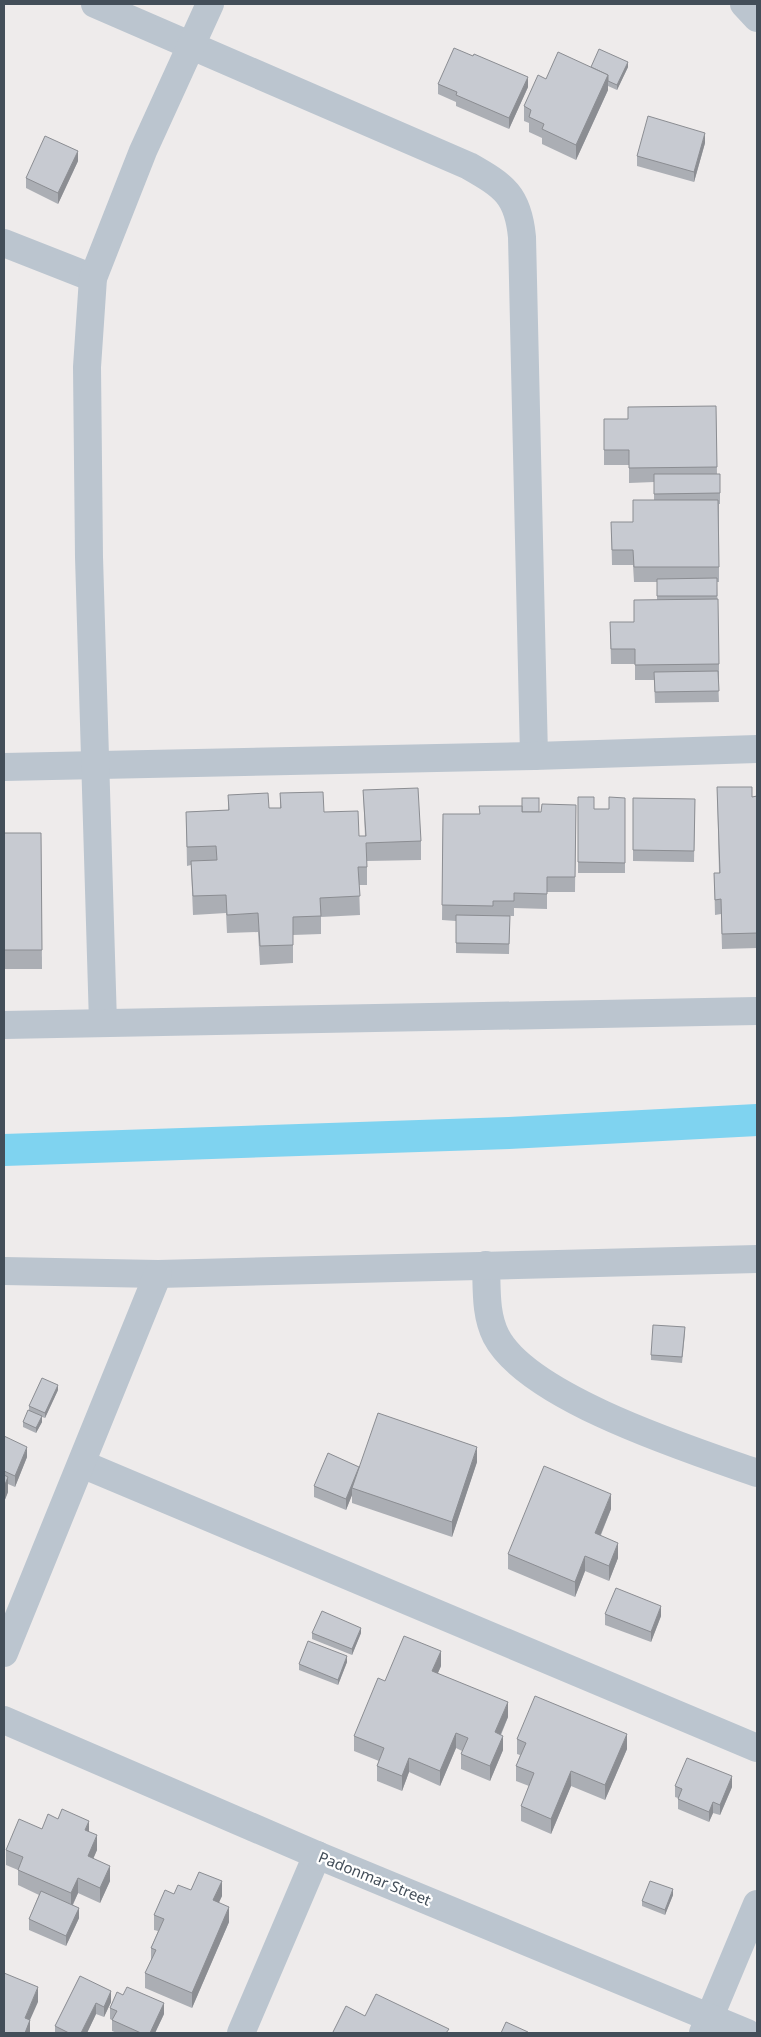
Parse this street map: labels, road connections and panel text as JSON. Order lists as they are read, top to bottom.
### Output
{
  "streets": {
    "street": ["Padonmar Street"]
  }
}
